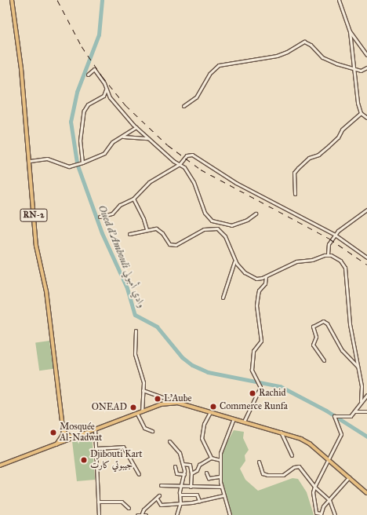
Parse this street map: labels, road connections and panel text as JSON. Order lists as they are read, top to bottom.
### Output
{
  "streets": {
    "highway": ["RN-2"]
  },
  "water": ["Oued d'Ambouli وادي أمبولي"],
  "places": [
    "Rachid",
    "L'Aube",
    "Commerce Runfa",
    "ONEAD",
    "Mosquée Al-Nadwat",
    "Djibouti Kart جيبوتي كارت"
  ]
}
